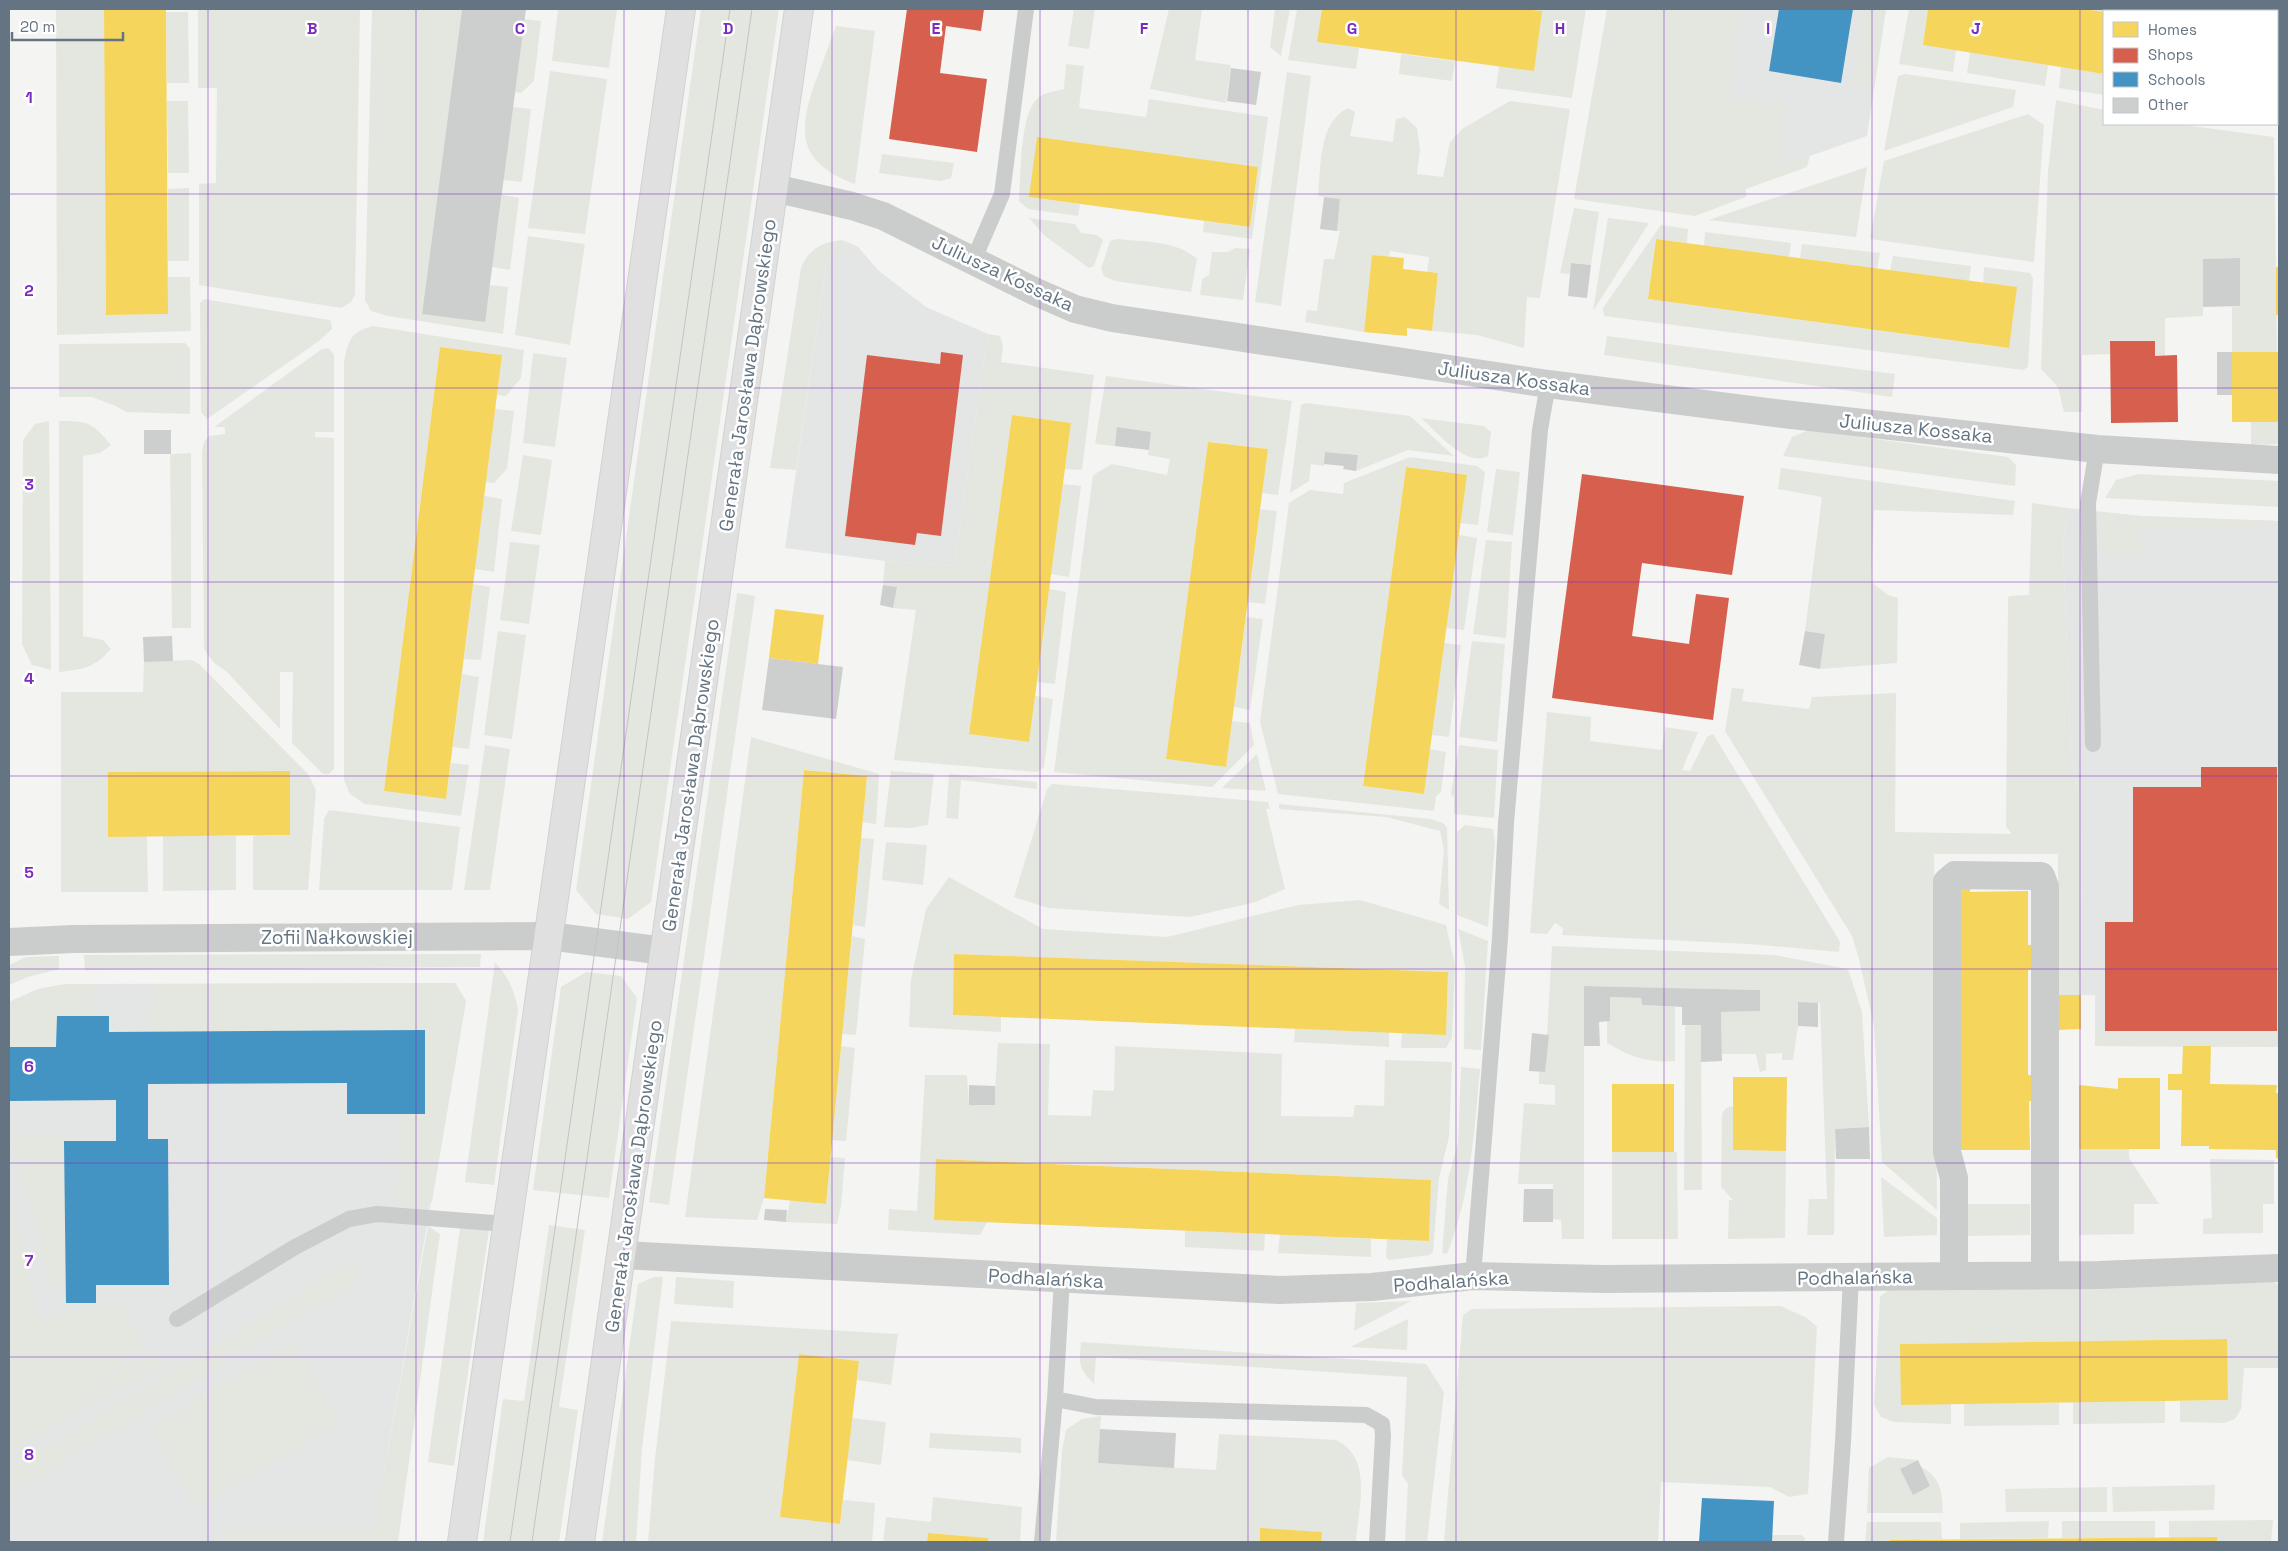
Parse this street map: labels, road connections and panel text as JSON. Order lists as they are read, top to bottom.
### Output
{
  "streets": {
    "main road": ["Generała Jarosława Dąbrowskiego"],
    "street": ["Juliusza Kossaka", "Zofii Nałkowskiej", "Podhalańska"]
  },
  "crossings": [
    ["Juliusza Kossaka", "Generała Jarosława Dąbrowskiego"],
    ["Generała Jarosława Dąbrowskiego", "Zofii Nałkowskiej"],
    ["Generała Jarosława Dąbrowskiego", "Podhalańska"]
  ],
  "legend": [
    "Homes",
    "Shops",
    "Schools",
    "Other"
  ],
  "scale_bar": "20 m",
  "grid": {
    "columns": [
      "B",
      "C",
      "D",
      "E",
      "F",
      "G",
      "H",
      "I",
      "J"
    ],
    "rows": [
      "1",
      "2",
      "3",
      "4",
      "5",
      "6",
      "7",
      "8"
    ]
  }
}
